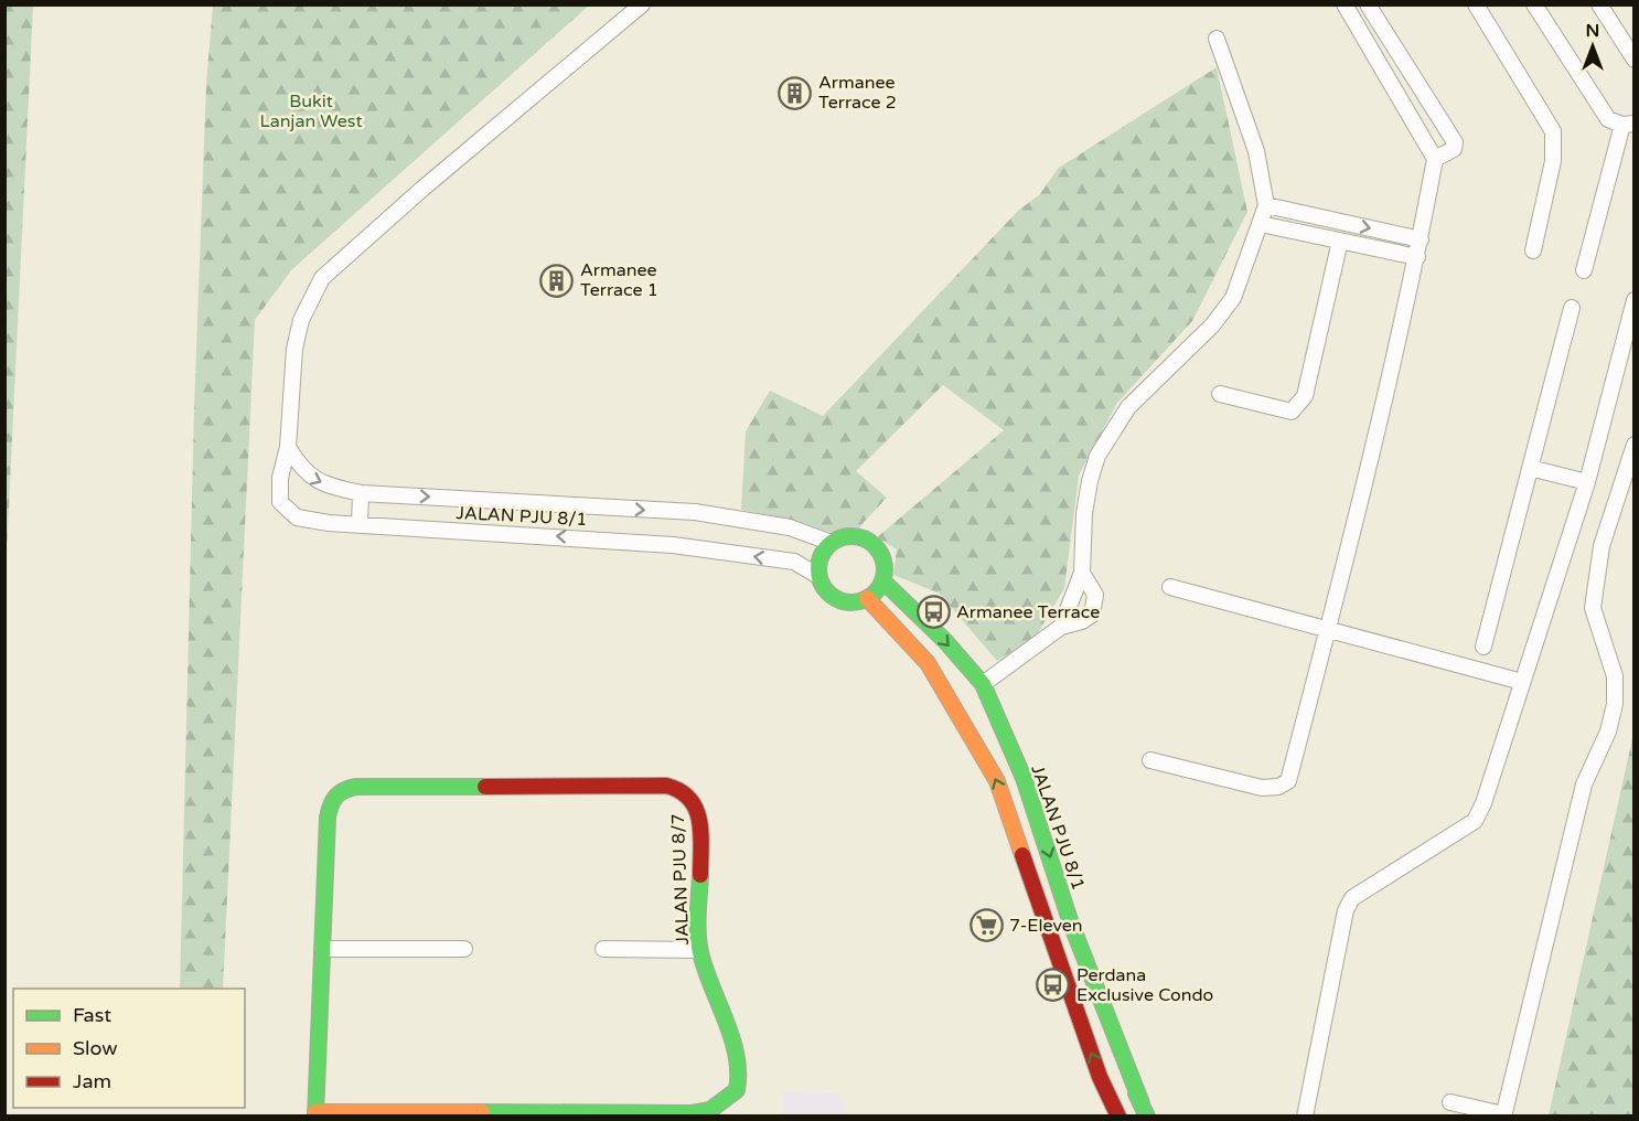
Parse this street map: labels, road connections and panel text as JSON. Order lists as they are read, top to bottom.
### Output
{
  "streets": {
    "main road": ["JALAN PJU 8/1", "JALAN PJU 8/7"]
  },
  "parks": ["Bukit Lanjan West"],
  "places": {
    "building": ["Armanee Terrace 2", "Armanee Terrace 1"],
    "bus stop": ["Armanee Terrace", "Perdana Exclusive Condo"],
    "supermarket": ["7-Eleven"]
  },
  "legend": ["Fast", "Slow", "Jam"],
  "north": "top"
}
